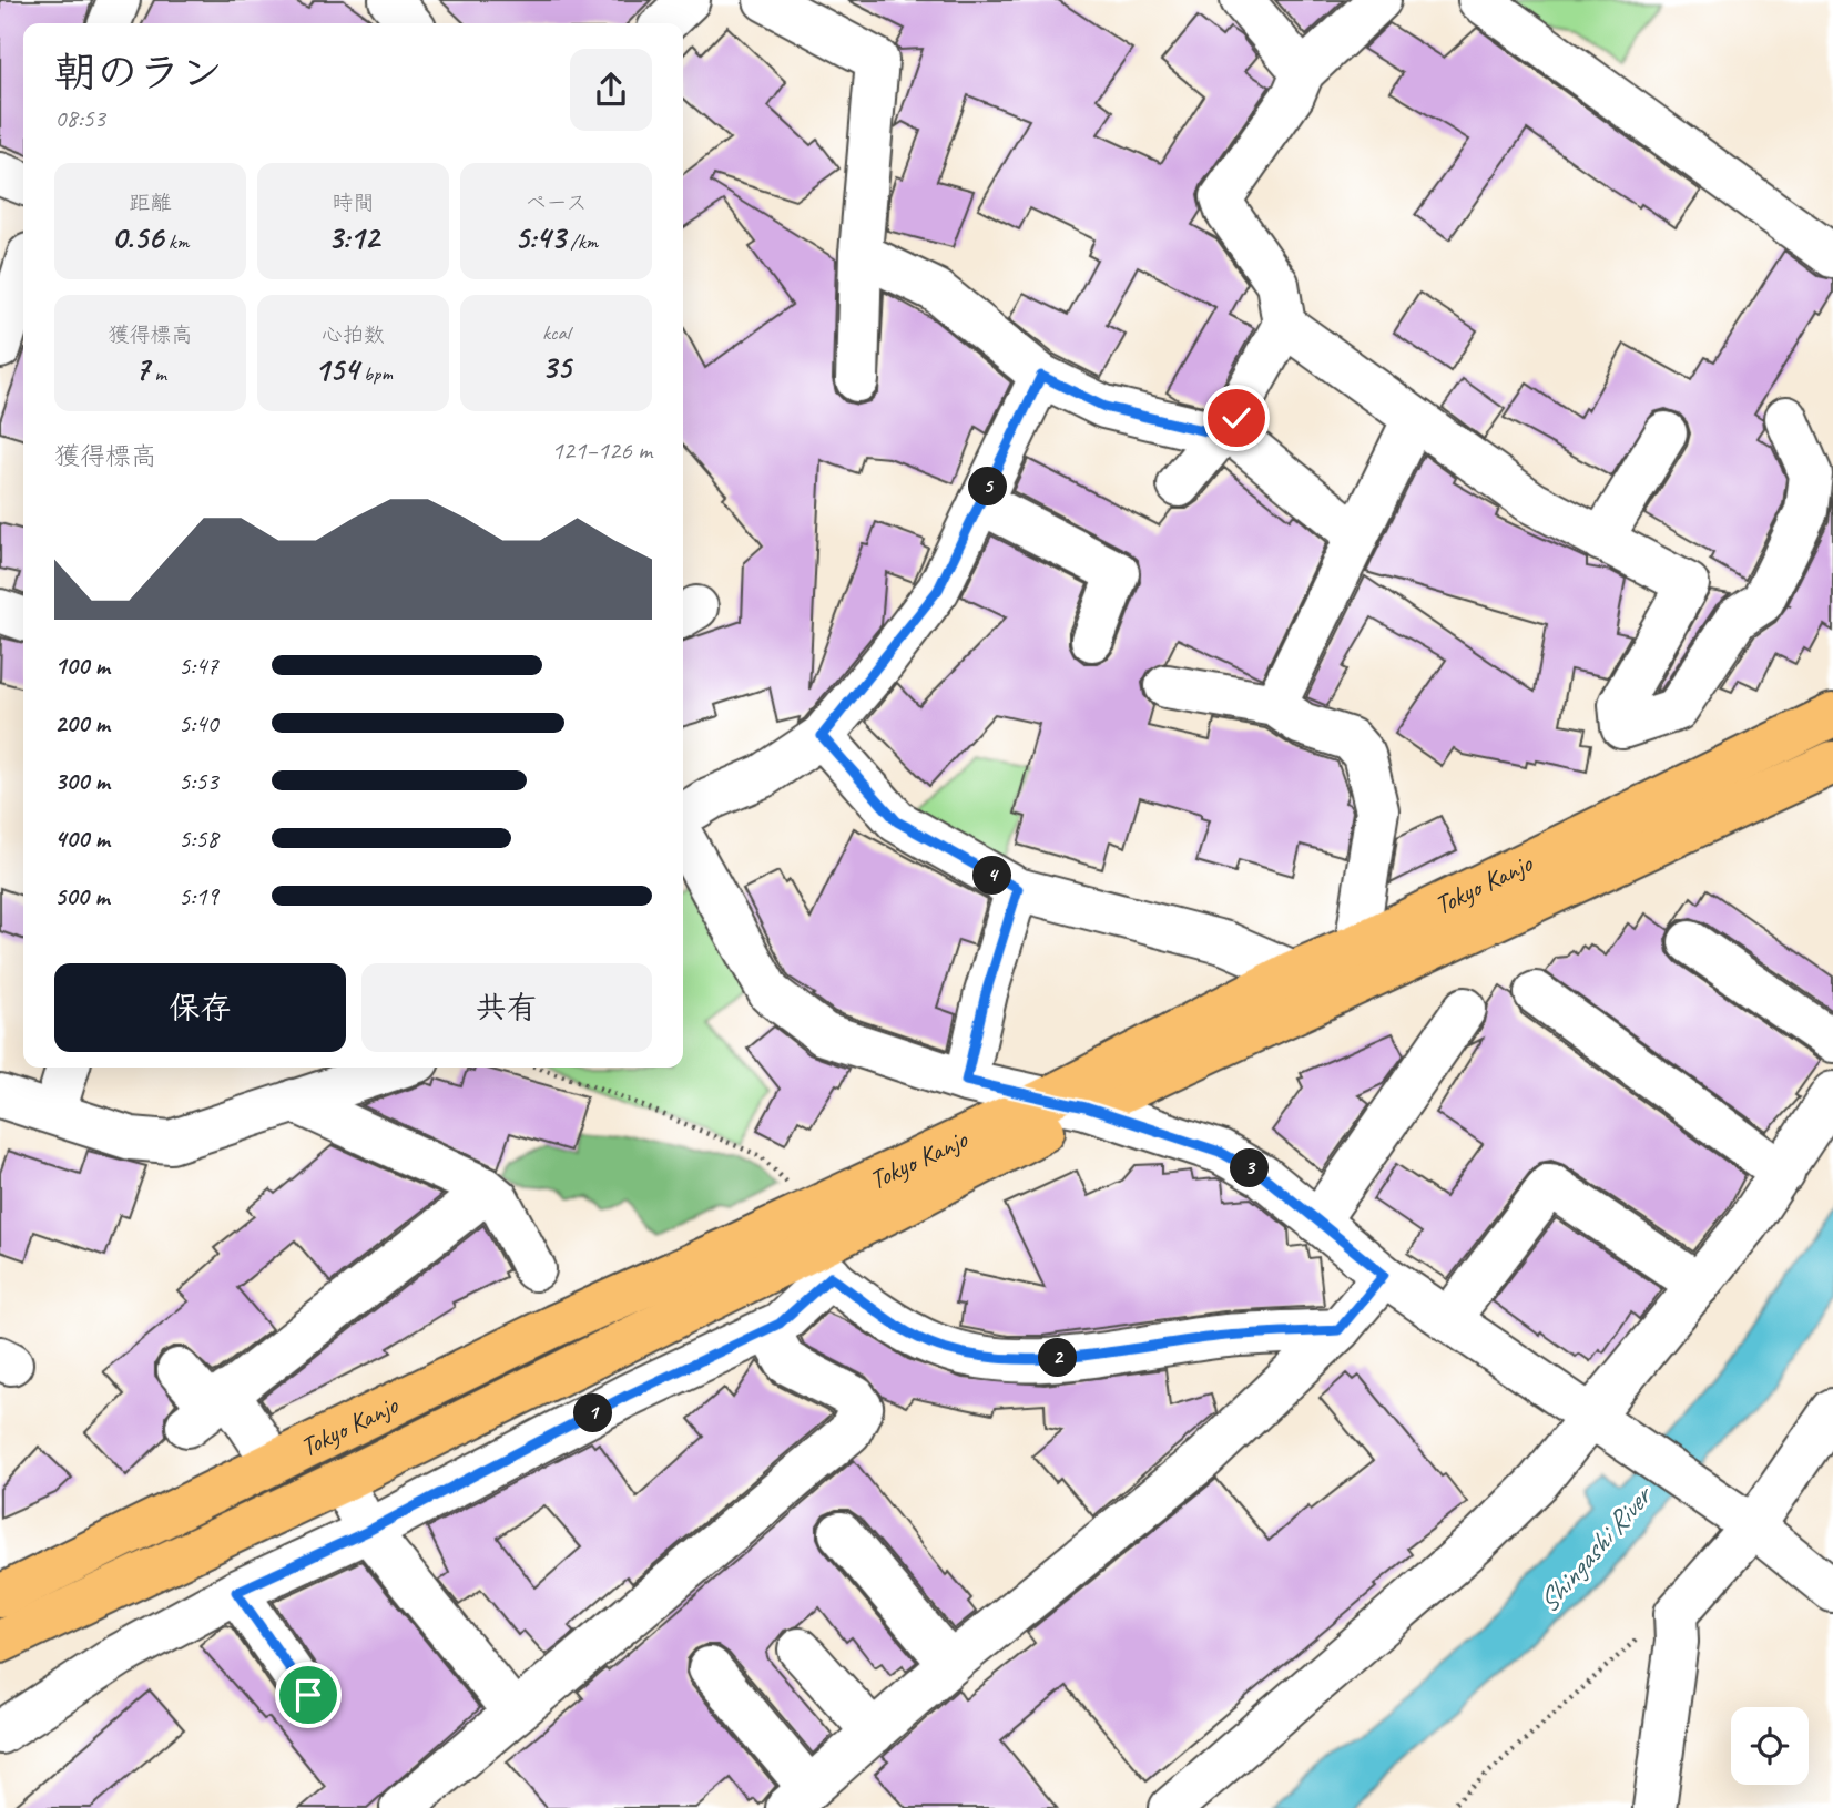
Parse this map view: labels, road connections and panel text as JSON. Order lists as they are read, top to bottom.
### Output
{
  "streets": {
    "highway": ["Tokyo Kanjo"]
  },
  "water": ["Shingashi River"],
  "page": {
    "heading": ["朝のラン", "08:53"],
    "stats": [
      ["距離", "0.56 km"],
      ["時間", "3:12"],
      ["ペース", "5:43 /km"],
      ["獲得標高", "7 m"],
      ["心拍数", "154 bpm"],
      ["kcal", "35"]
    ],
    "chart": ["獲得標高", "121–126 m"],
    "pins": [
      "5",
      "4",
      "3",
      "2",
      "1"
    ],
    "list": [
      {
        "name": "100 m",
        "note": "5:47"
      },
      {
        "name": "200 m",
        "note": "5:40"
      },
      {
        "name": "300 m",
        "note": "5:53"
      },
      {
        "name": "400 m",
        "note": "5:58"
      },
      {
        "name": "500 m",
        "note": "5:19"
      }
    ],
    "buttons": ["保存", "共有"]
  }
}
